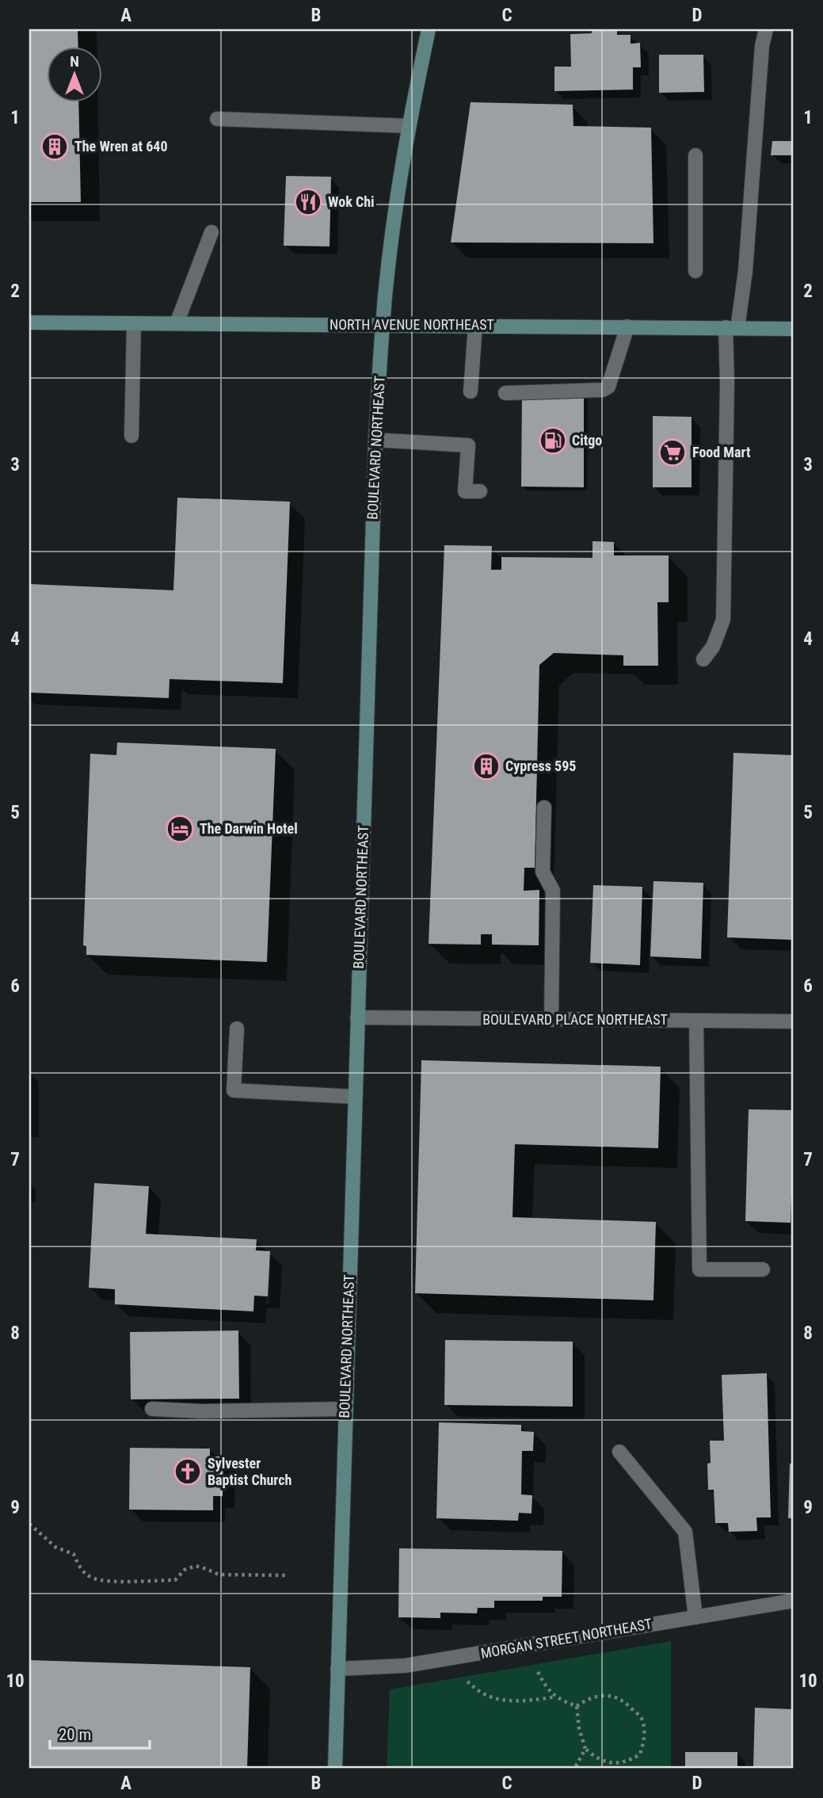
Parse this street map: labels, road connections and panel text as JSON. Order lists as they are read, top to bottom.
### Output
{
  "streets": {
    "main road": ["NORTH AVENUE NORTHEAST", "BOULEVARD NORTHEAST"],
    "street": ["BOULEVARD PLACE NORTHEAST", "MORGAN STREET NORTHEAST"]
  },
  "crossings": [
    ["NORTH AVENUE NORTHEAST", "BOULEVARD NORTHEAST"],
    ["BOULEVARD NORTHEAST", "BOULEVARD PLACE NORTHEAST"],
    ["BOULEVARD NORTHEAST", "MORGAN STREET NORTHEAST"]
  ],
  "places": {
    "building": ["The Wren at 640", "Cypress 595"],
    "restaurant": ["Wok Chi"],
    "fuel station": ["Citgo"],
    "supermarket": ["Food Mart"],
    "hotel": ["The Darwin Hotel"],
    "church": ["Sylvester Baptist Church"]
  },
  "scale_bar": "20 m",
  "north": "top",
  "grid": {
    "columns": [
      "A",
      "B",
      "C",
      "D"
    ],
    "rows": [
      "1",
      "2",
      "3",
      "4",
      "5",
      "6",
      "7",
      "8",
      "9",
      "10"
    ]
  }
}
